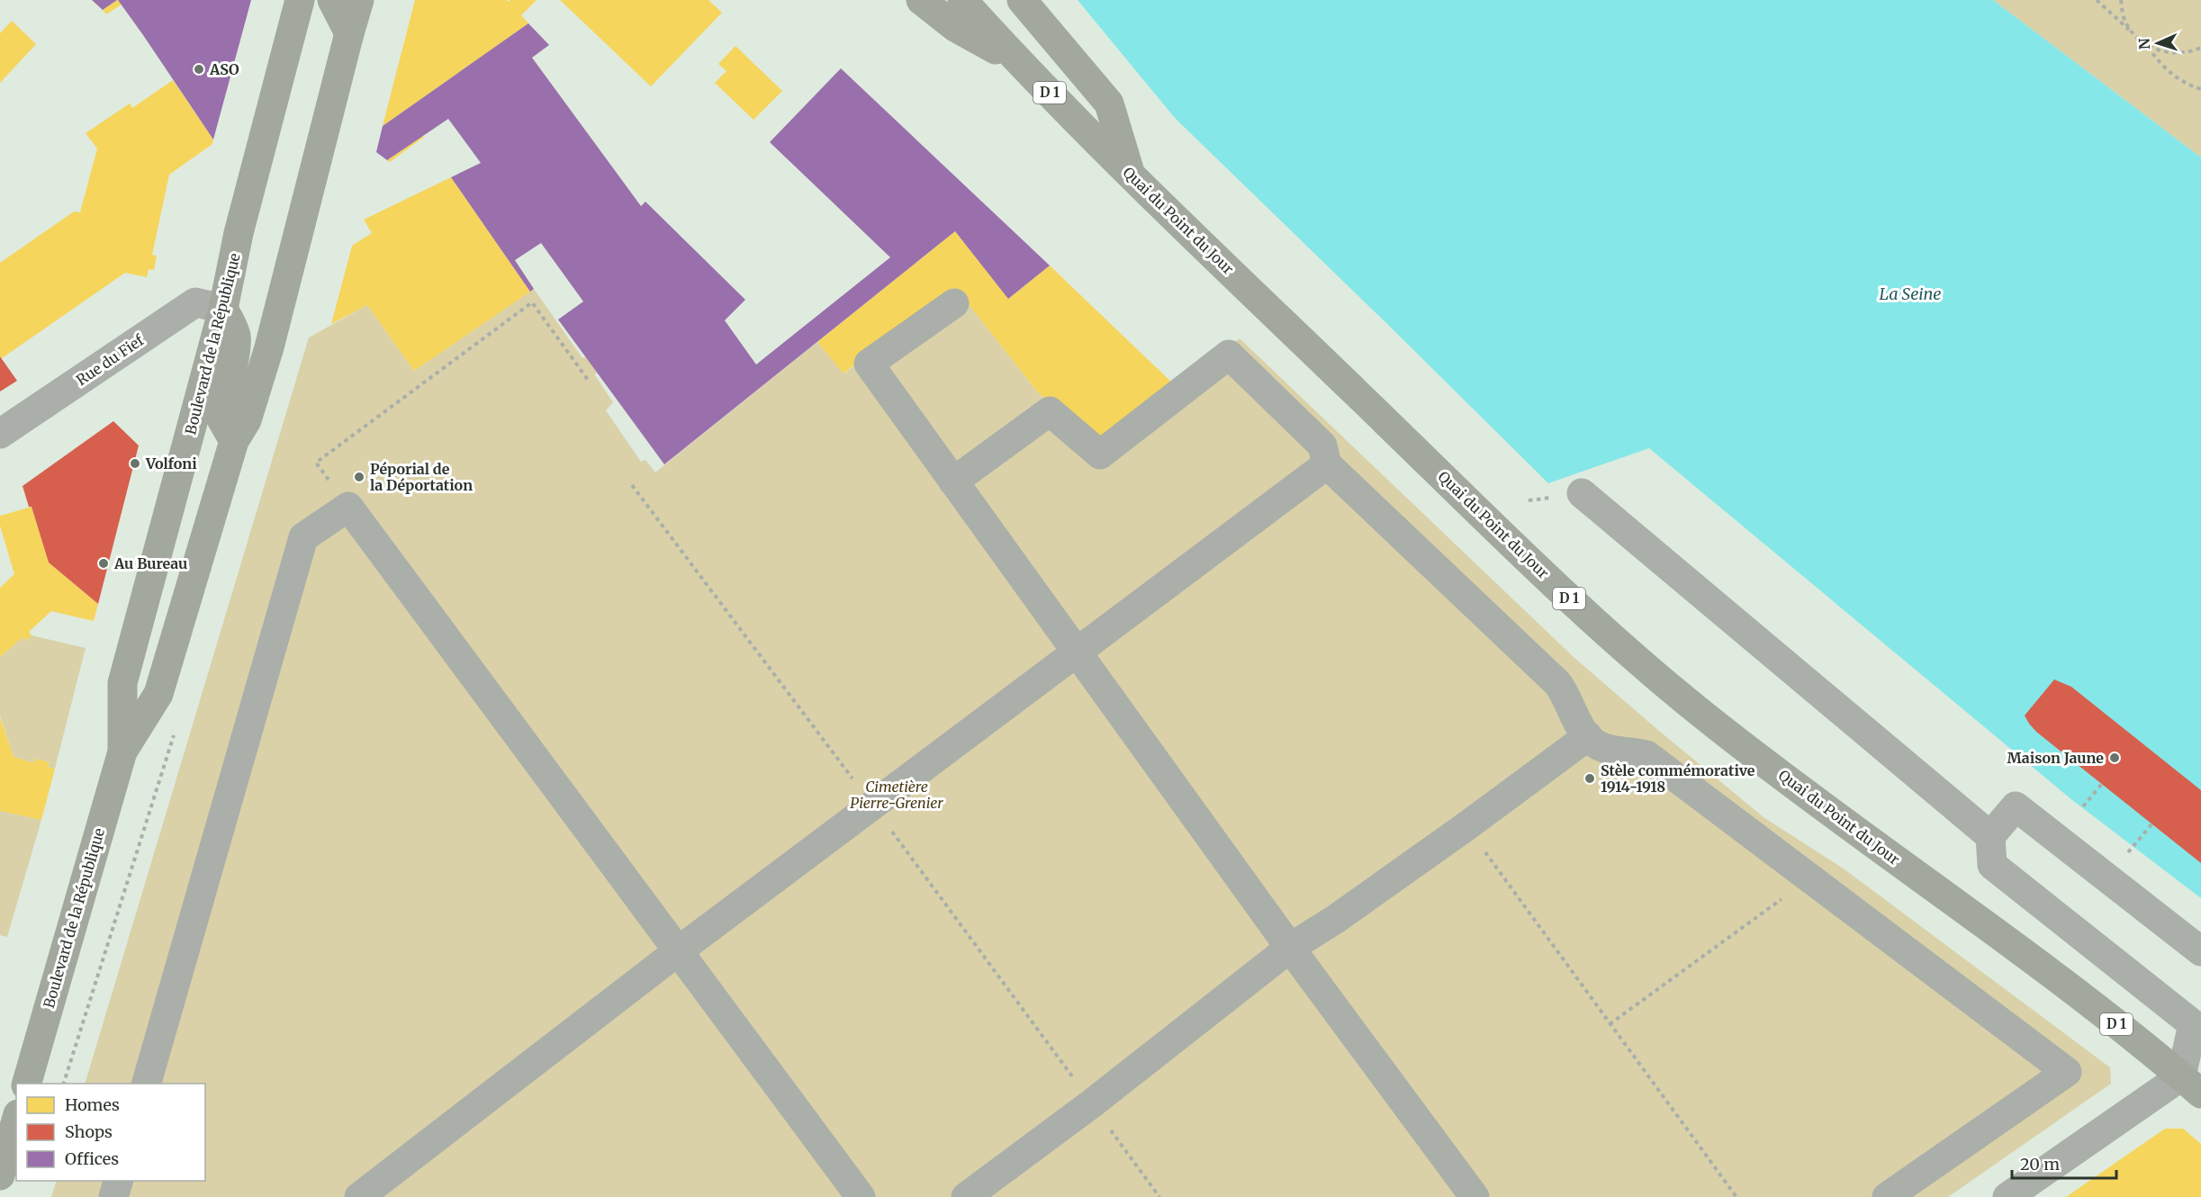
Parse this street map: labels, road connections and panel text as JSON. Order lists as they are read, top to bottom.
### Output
{
  "streets": {
    "main road": ["D 1", "Quai du Point du Jour", "Boulevard de la République"],
    "street": ["Rue du Fief"]
  },
  "crossings": [
    ["Boulevard de la République", "Rue du Fief"]
  ],
  "water": ["La Seine"],
  "parks": ["Cimetière Pierre-Grenier"],
  "places": [
    "ASO",
    "Volfoni",
    "Péporial de la Déportation",
    "Au Bureau",
    "Maison Jaune",
    "Stèle commémorative 1914-1918"
  ],
  "legend": ["Homes", "Shops", "Offices"],
  "scale_bar": "20 m",
  "north": "left"
}
